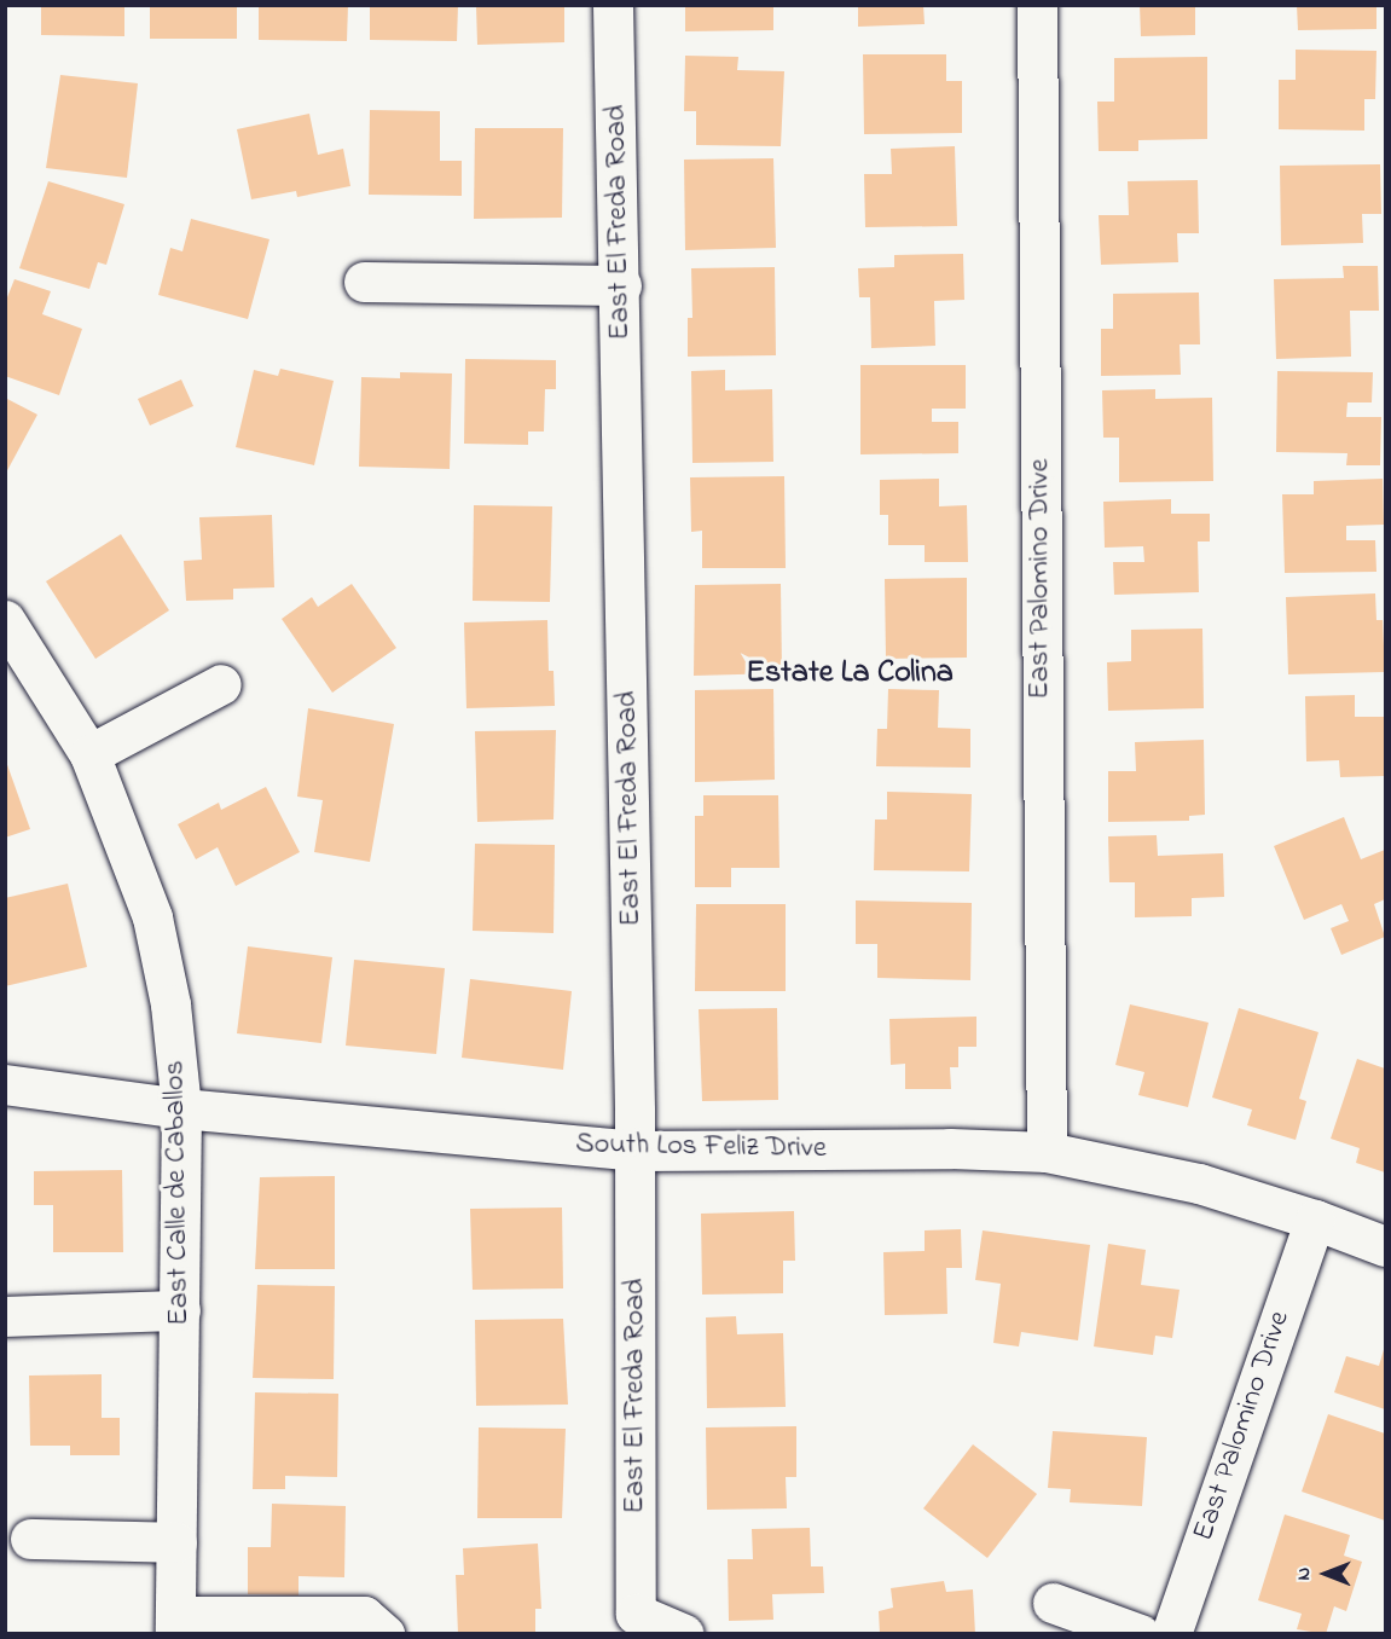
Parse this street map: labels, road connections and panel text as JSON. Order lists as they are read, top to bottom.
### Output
{
  "streets": {
    "street": [
      "East El Freda Road",
      "East Palomino Drive",
      "South Los Feliz Drive",
      "East Calle de Caballos"
    ]
  },
  "crossings": [
    ["East El Freda Road", "South Los Feliz Drive"],
    ["East Palomino Drive", "South Los Feliz Drive"],
    ["South Los Feliz Drive", "East Calle de Caballos"]
  ],
  "districts": ["Estate La Colina"],
  "north": "left"
}
